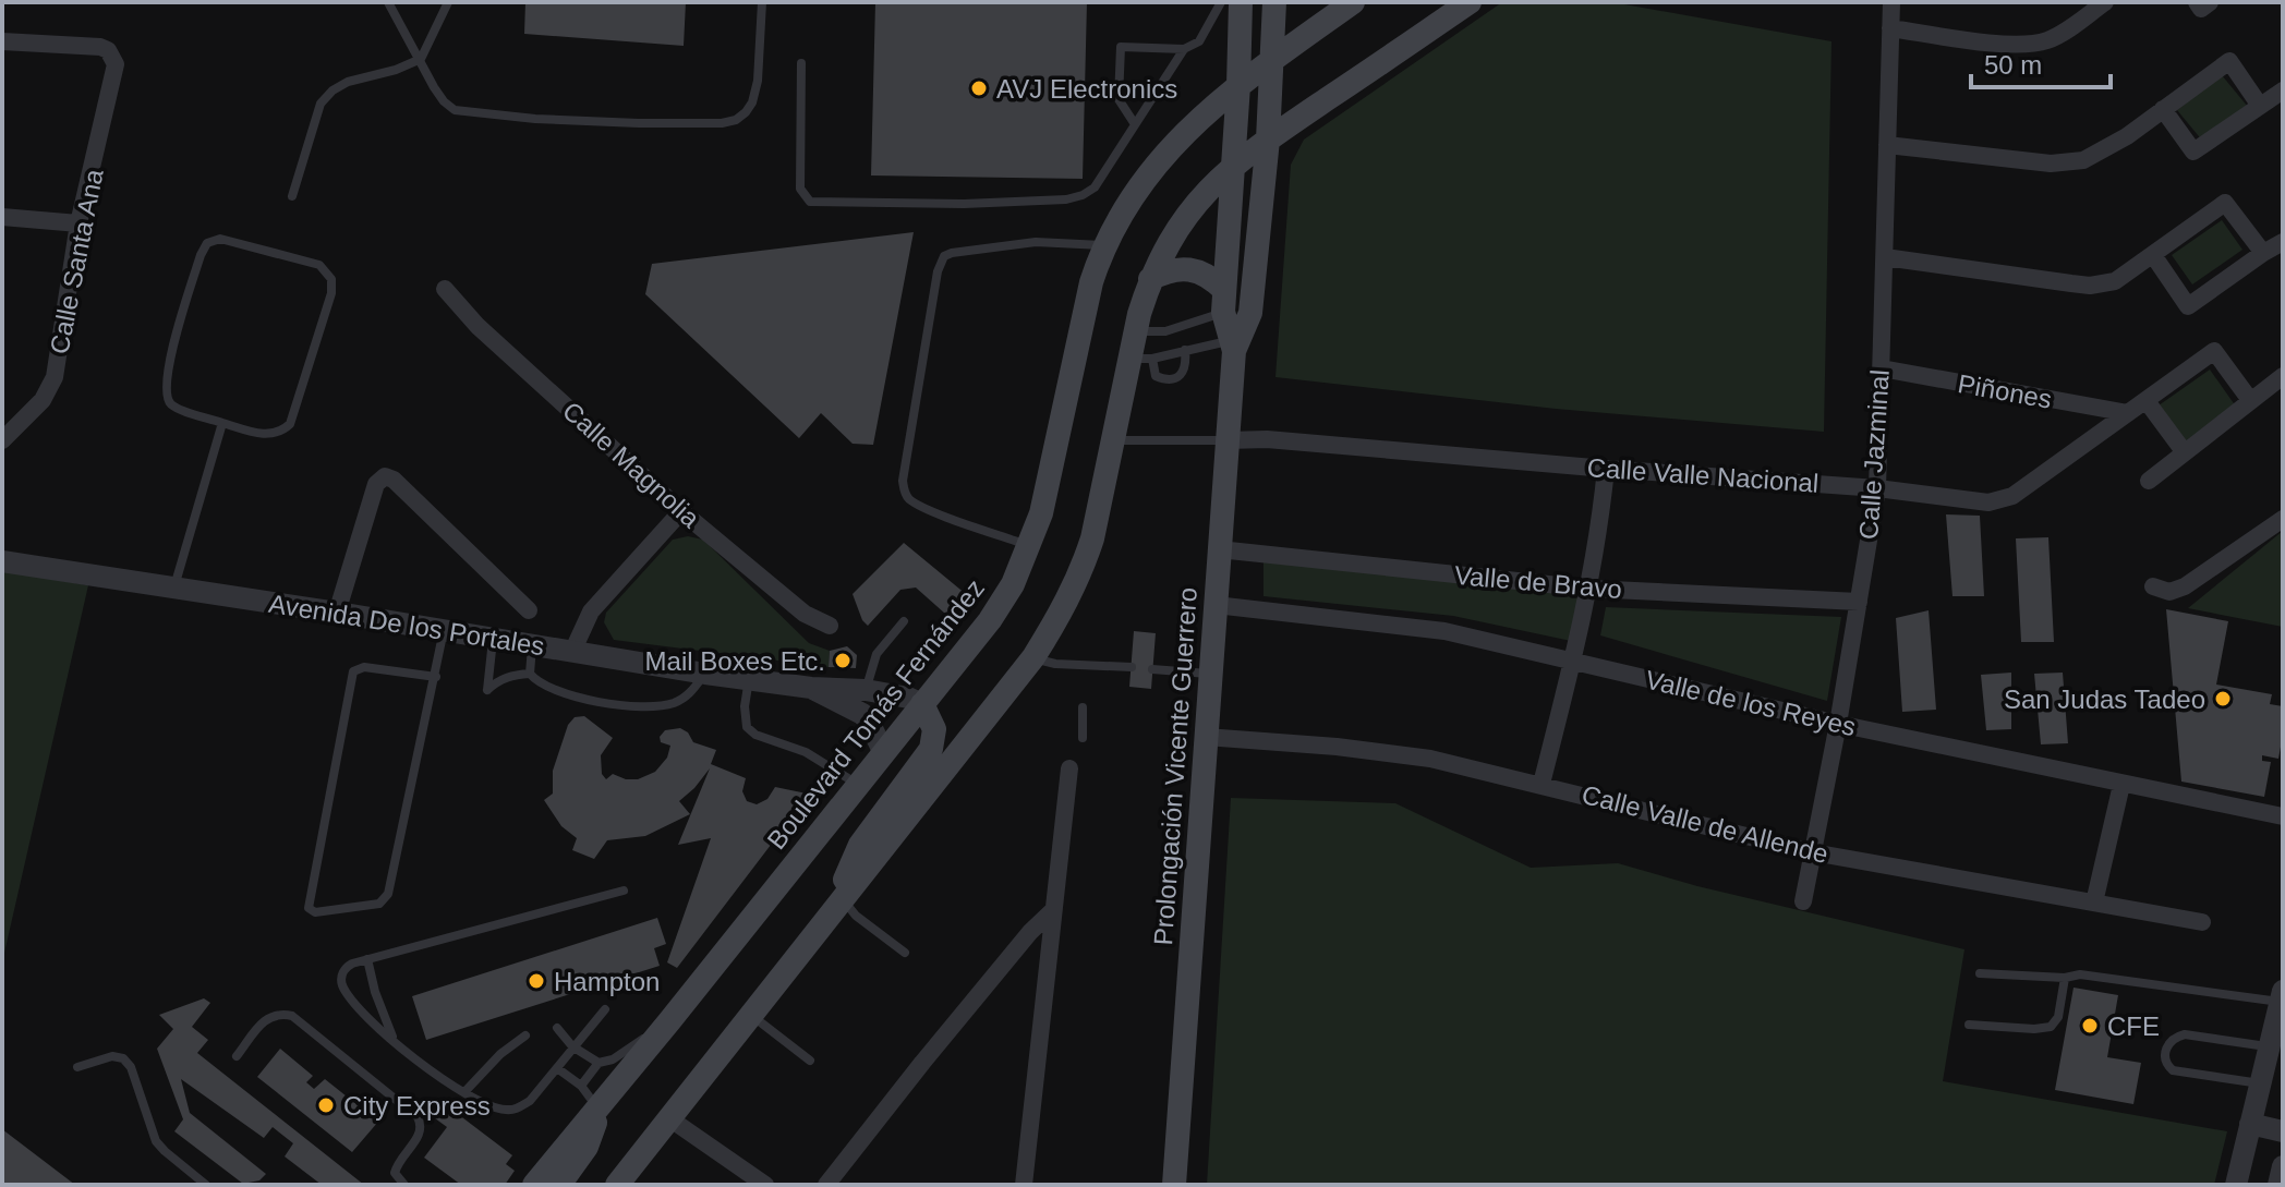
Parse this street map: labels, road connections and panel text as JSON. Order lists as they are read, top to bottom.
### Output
{
  "streets": {
    "main road": ["Boulevard Tomás Fernández", "Prolongación Vicente Guerrero"],
    "street": [
      "Calle Santa Ana",
      "Piñones",
      "Calle Jazminal",
      "Calle Magnolia",
      "Calle Valle Nacional",
      "Valle de Bravo",
      "Avenida De los Portales",
      "Valle de los Reyes",
      "Calle Valle de Allende"
    ]
  },
  "crossings": [
    ["Piñones", "Calle Jazminal"],
    ["Piñones", "Calle Valle Nacional"],
    ["Calle Jazminal", "Calle Valle Nacional"],
    ["Calle Jazminal", "Valle de Bravo"],
    ["Calle Jazminal", "Valle de los Reyes"],
    ["Calle Jazminal", "Calle Valle de Allende"],
    ["Calle Valle Nacional", "Prolongación Vicente Guerrero"],
    ["Valle de Bravo", "Prolongación Vicente Guerrero"],
    ["Avenida De los Portales", "Boulevard Tomás Fernández"],
    ["Valle de los Reyes", "Prolongación Vicente Guerrero"],
    ["Prolongación Vicente Guerrero", "Calle Valle de Allende"]
  ],
  "places": [
    "AVJ Electronics",
    "Mail Boxes Etc.",
    "San Judas Tadeo",
    "Hampton",
    "CFE",
    "City Express"
  ],
  "scale_bar": "50 m"
}
